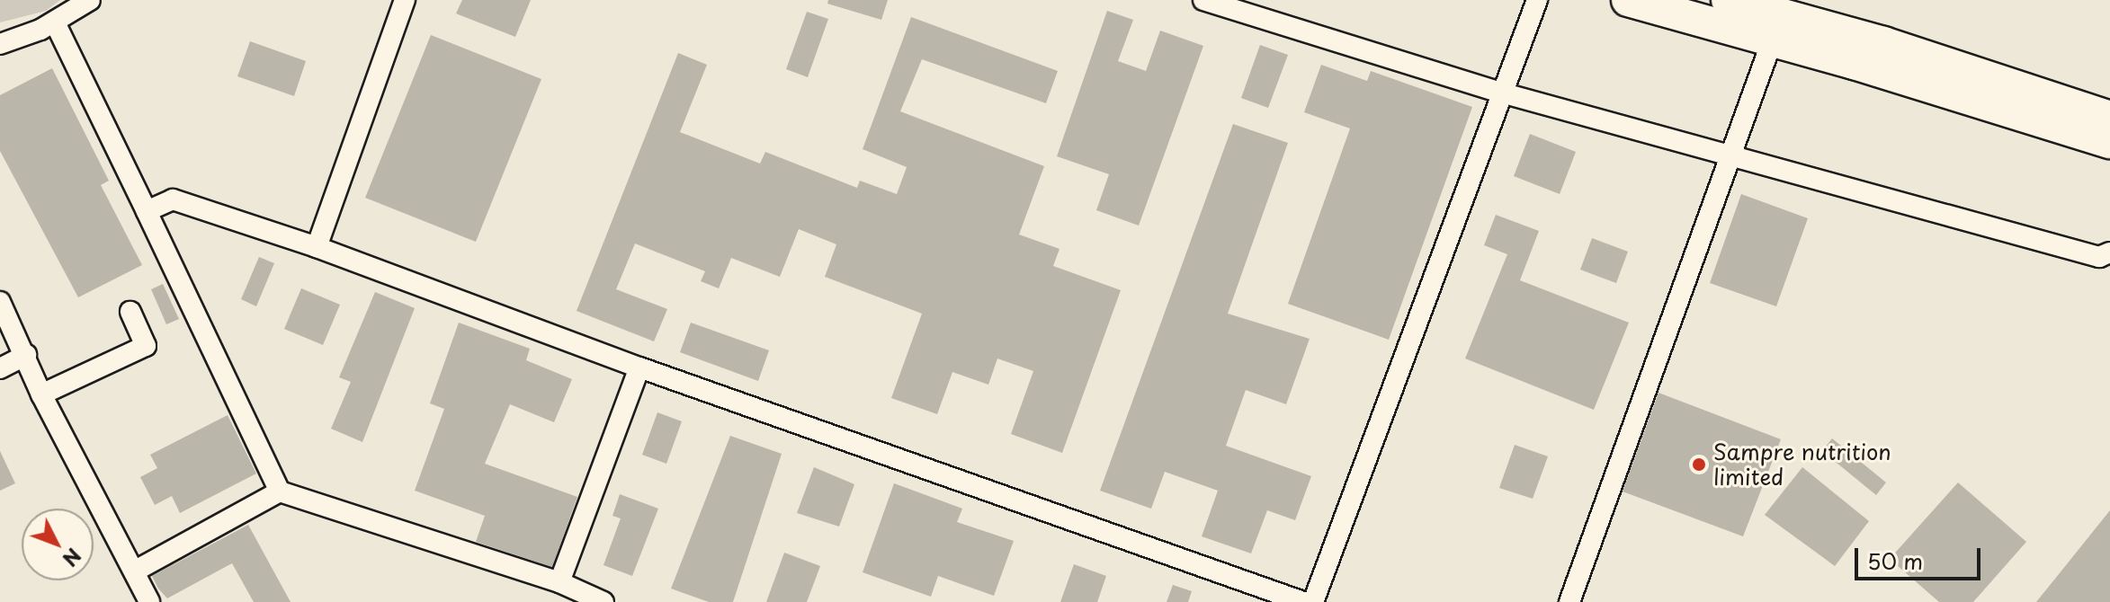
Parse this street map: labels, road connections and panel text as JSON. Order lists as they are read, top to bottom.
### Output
{
  "places": ["Sampre nutrition limited"],
  "scale_bar": "50 m",
  "north": "bottom right"
}
